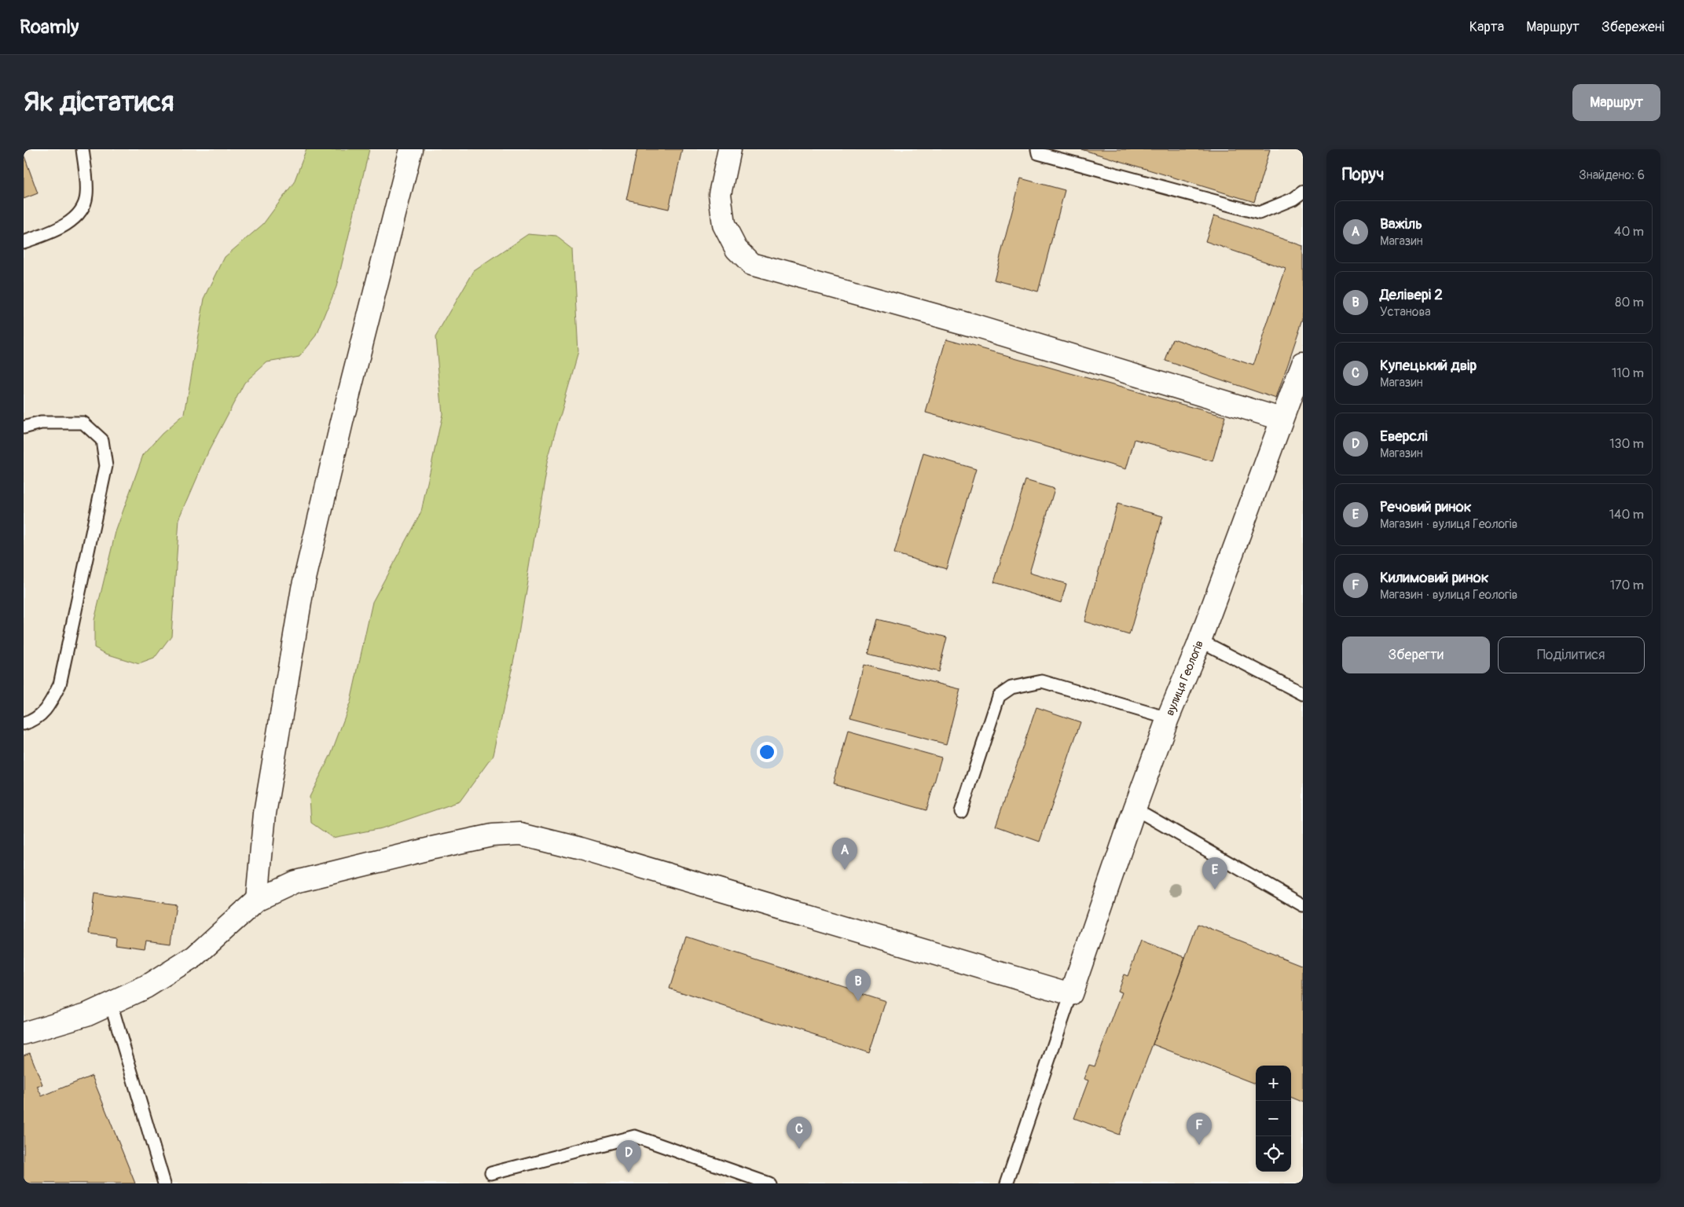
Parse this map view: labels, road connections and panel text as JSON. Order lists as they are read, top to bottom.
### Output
{
  "streets": {
    "street": ["вулиця Геологів"]
  },
  "page": {
    "header": "Roamly",
    "nav": ["Карта", "Маршрут", "Збережені"],
    "buttons": [
      "Маршрут",
      ["Зберегти", "Поділитися"]
    ],
    "title": "Як дістатися",
    "heading": ["Поруч", "Знайдено: 6"],
    "list": [
      {
        "mark": "A",
        "name": "Важіль",
        "note": "Магазин",
        "value": "40 m"
      },
      {
        "mark": "B",
        "name": "Делівері 2",
        "note": "Установа",
        "value": "80 m"
      },
      {
        "mark": "C",
        "name": "Купецький двір",
        "note": "Магазин",
        "value": "110 m"
      },
      {
        "mark": "D",
        "name": "Еверслі",
        "note": "Магазин",
        "value": "130 m"
      },
      {
        "mark": "E",
        "name": "Речовий ринок",
        "note": "Магазин · вулиця Геологів",
        "value": "140 m"
      },
      {
        "mark": "F",
        "name": "Килимовий ринок",
        "note": "Магазин · вулиця Геологів",
        "value": "170 m"
      }
    ],
    "pins": [
      "A",
      "E",
      "B",
      "F",
      "C",
      "D"
    ],
    "map_buttons": ["+", "−"]
  }
}
